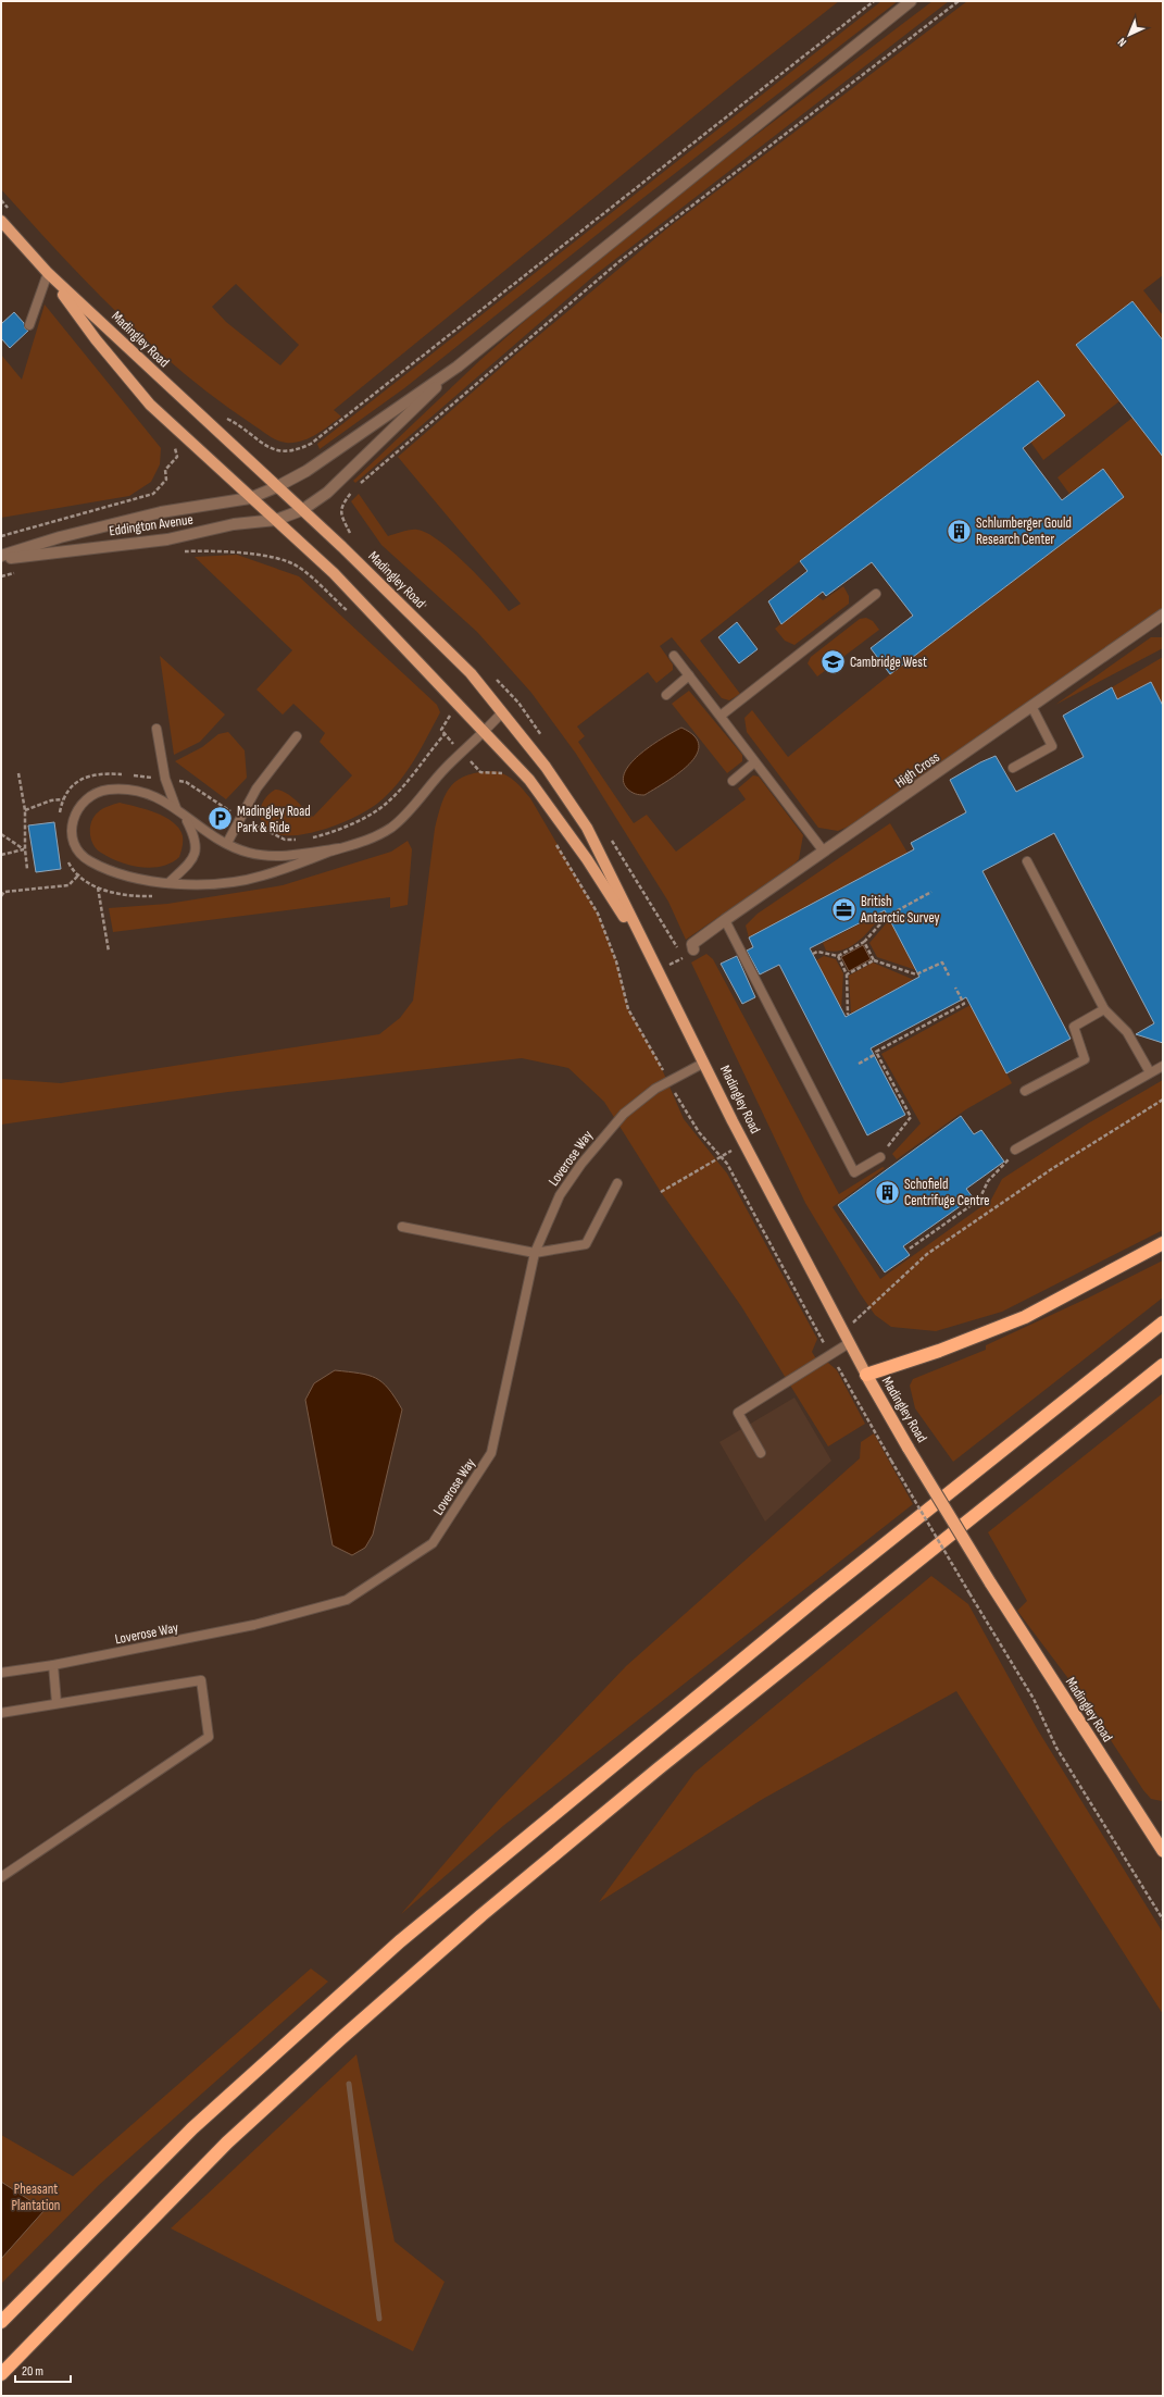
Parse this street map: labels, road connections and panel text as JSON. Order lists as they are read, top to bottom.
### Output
{
  "streets": {
    "highway": ["Madingley Road"],
    "street": ["Eddington Avenue", "High Cross"],
    "lane": ["Loverose Way"]
  },
  "crossings": [
    ["Madingley Road", "Eddington Avenue"],
    ["Madingley Road", "Loverose Way"]
  ],
  "parks": ["Pheasant Plantation"],
  "places": {
    "building": ["Schlumberger Gould Research Center", "Schofield Centrifuge Centre"],
    "school or university": ["Cambridge West"],
    "parking": ["Madingley Road Park & Ride"],
    "office": ["British Antarctic Survey"]
  },
  "scale_bar": "20 m",
  "north": "bottom left"
}
